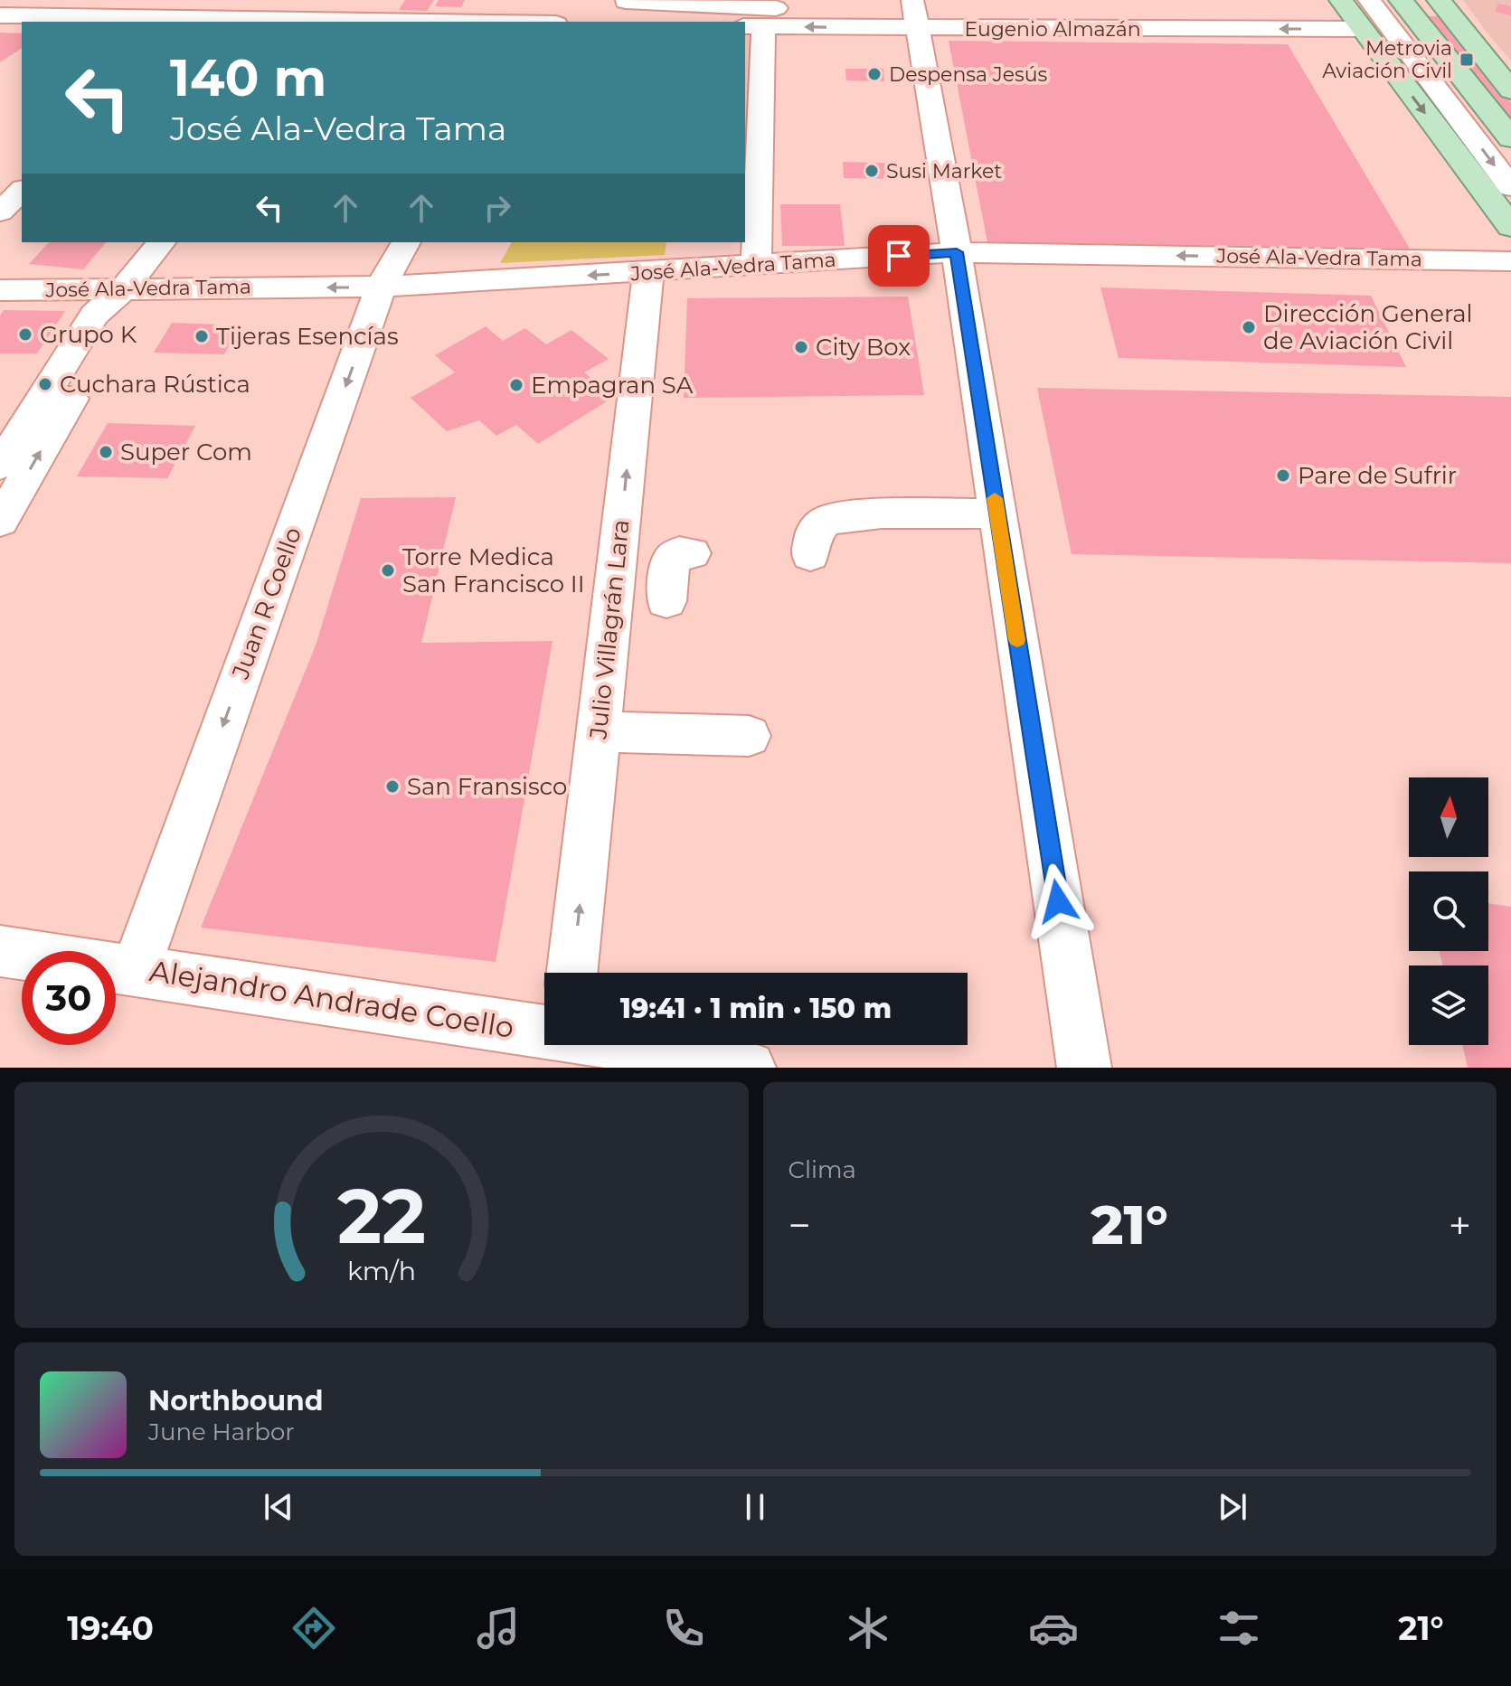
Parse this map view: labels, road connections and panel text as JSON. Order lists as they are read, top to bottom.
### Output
{
  "streets": {
    "street": [
      "Eugenio Almazán",
      "José Ala-Vedra Tama",
      "Juan R Coello",
      "Julio Villagrán Lara",
      "Alejandro Andrade Coello"
    ]
  },
  "crossings": [
    ["José Ala-Vedra Tama", "Juan R Coello"],
    ["José Ala-Vedra Tama", "Julio Villagrán Lara"],
    ["Juan R Coello", "Alejandro Andrade Coello"]
  ],
  "one_way": ["Julio Villagrán Lara"],
  "places": {
    "transit": ["Metrovia Aviación Civil"],
    "other": [
      "Despensa Jesús",
      "Susi Market",
      "Dirección General de Aviación Civil",
      "Grupo K",
      "Tijeras Esencías",
      "City Box",
      "Cuchara Rústica",
      "Empagran SA",
      "Super Com",
      "Pare de Sufrir",
      "Torre Medica San Francisco II",
      "San Fransisco"
    ]
  },
  "north": "top",
  "page": {
    "turn": ["140 m", "José Ala-Vedra Tama"],
    "limit": "30",
    "trip": "19:41 · 1 min · 150 m",
    "tile": "Clima",
    "heat": ["−", "21°", "+"],
    "song": ["Northbound", "June Harbor"],
    "tabs": ["19:40", "21°"],
    "gauge": ["22", "km/h"]
  }
}
